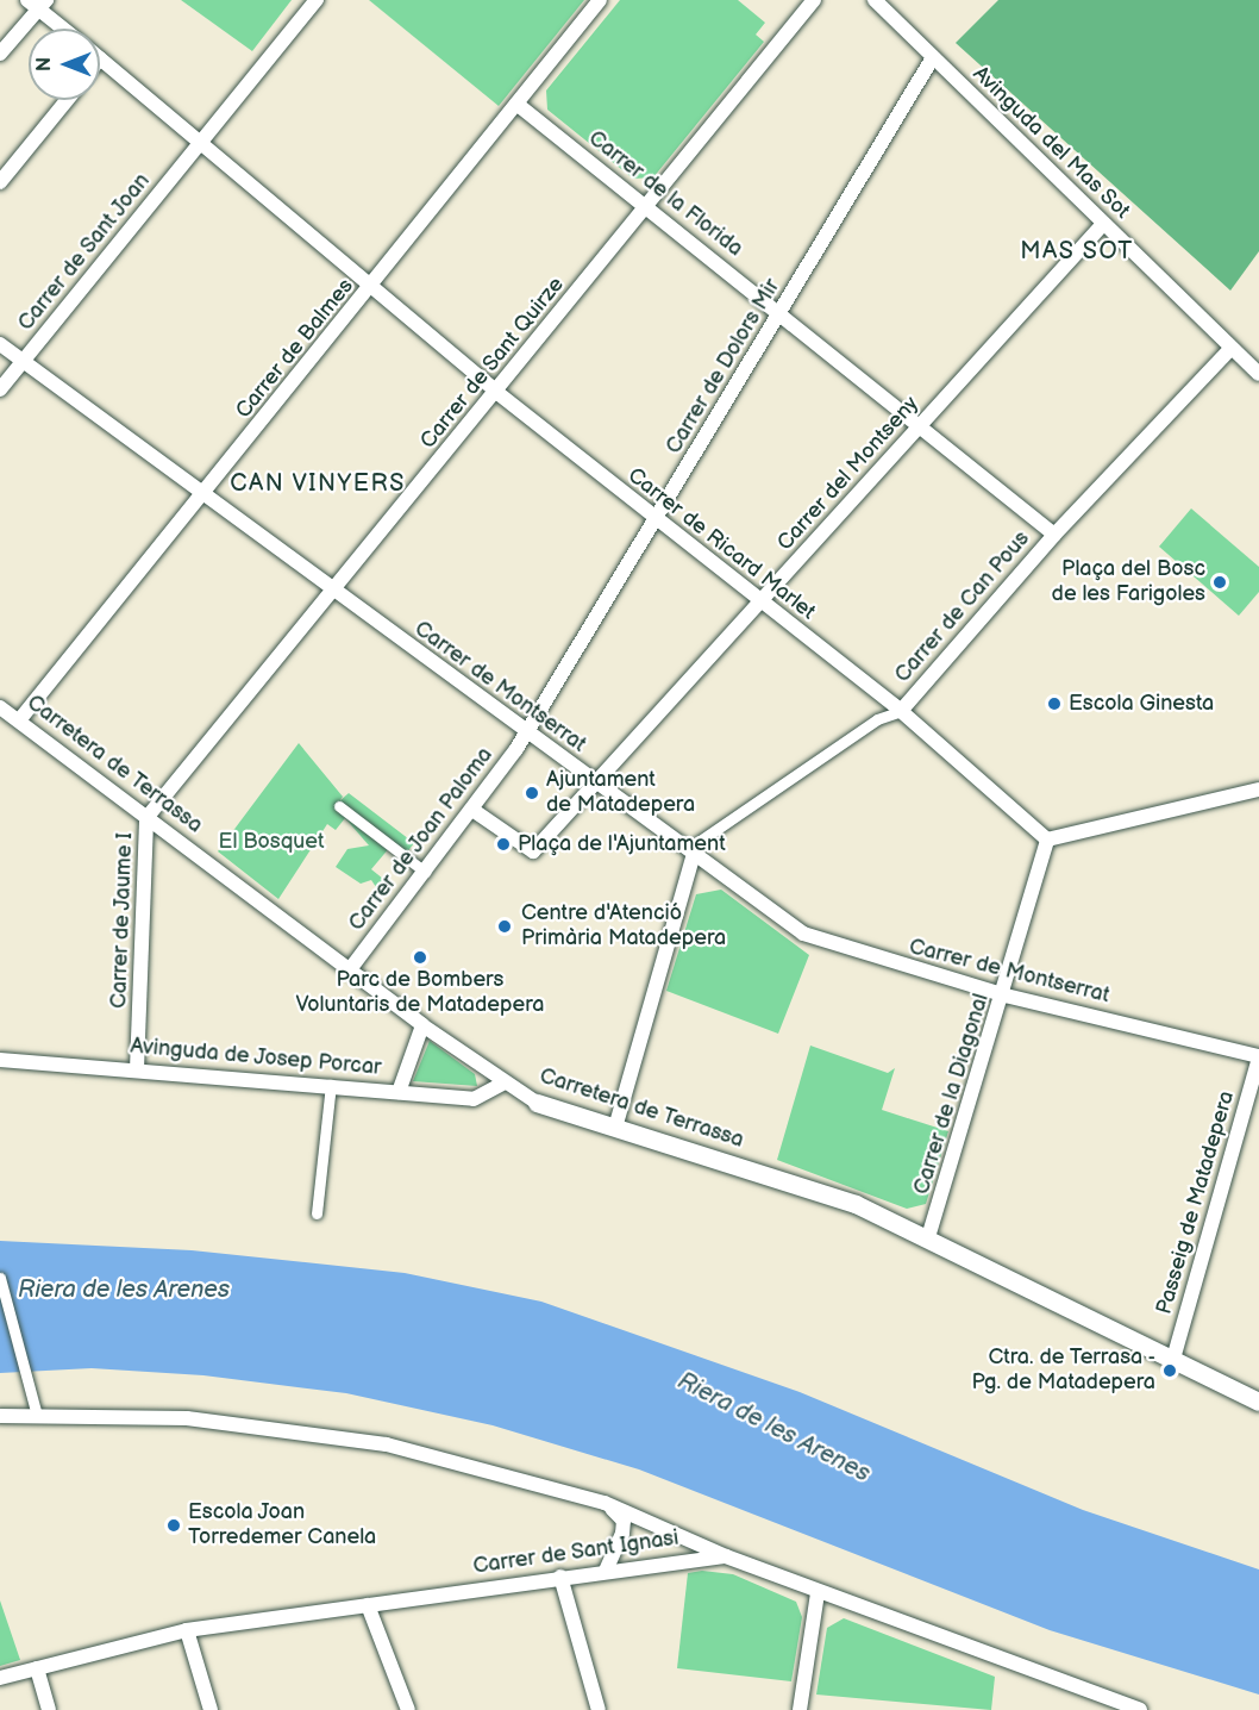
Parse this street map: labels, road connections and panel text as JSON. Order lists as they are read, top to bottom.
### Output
{
  "streets": {
    "street": [
      "Avinguda del Mas Sot",
      "Carrer de la Florida",
      "Carrer de Sant Joan",
      "Carrer de Balmes",
      "Carrer de Sant Quirze",
      "Carrer de Dolors Mir",
      "Carrer del Montseny",
      "Carrer de Ricard Marlet",
      "Carrer de Can Pous",
      "Carrer de Montserrat",
      "Carretera de Terrassa",
      "Carrer de Joan Paloma",
      "Carrer de Jaume I",
      "Avinguda de Josep Porcar",
      "Carrer de la Diagonal",
      "Passeig de Matadepera",
      "Carrer de Sant Ignasi"
    ]
  },
  "crossings": [
    ["Avinguda del Mas Sot", "Carrer de Dolors Mir"],
    ["Avinguda del Mas Sot", "Carrer del Montseny"],
    ["Avinguda del Mas Sot", "Carrer de Can Pous"],
    ["Carrer de la Florida", "Carrer de Balmes"],
    ["Carrer de la Florida", "Carrer de Sant Quirze"],
    ["Carrer de la Florida", "Carrer de Dolors Mir"],
    ["Carrer de la Florida", "Carrer del Montseny"],
    ["Carrer de la Florida", "Carrer de Can Pous"],
    ["Carrer de Sant Joan", "Carrer de Ricard Marlet"],
    ["Carrer de Sant Joan", "Carrer de Montserrat"],
    ["Carrer de Balmes", "Carrer de Ricard Marlet"],
    ["Carrer de Balmes", "Carrer de Montserrat"],
    ["Carrer de Balmes", "Carretera de Terrassa"],
    ["Carrer de Sant Quirze", "Carrer de Ricard Marlet"],
    ["Carrer de Sant Quirze", "Carrer de Montserrat"],
    ["Carrer de Sant Quirze", "Carretera de Terrassa"],
    ["Carrer de Sant Quirze", "Carrer de Jaume I"],
    ["Carrer de Dolors Mir", "Carrer de Ricard Marlet"],
    ["Carrer de Dolors Mir", "Carrer de Montserrat"],
    ["Carrer de Dolors Mir", "Carrer de Joan Paloma"],
    ["Carrer del Montseny", "Carrer de Ricard Marlet"],
    ["Carrer del Montseny", "Carrer de Montserrat"],
    ["Carrer de Ricard Marlet", "Carrer de Can Pous"],
    ["Carrer de Ricard Marlet", "Carrer de la Diagonal"],
    ["Carrer de Can Pous", "Carrer de Montserrat"],
    ["Carrer de Montserrat", "Carrer de Joan Paloma"],
    ["Carrer de Montserrat", "Carrer de la Diagonal"],
    ["Carrer de Montserrat", "Passeig de Matadepera"],
    ["Carretera de Terrassa", "Carrer de Joan Paloma"],
    ["Carretera de Terrassa", "Carrer de Jaume I"],
    ["Carretera de Terrassa", "Avinguda de Josep Porcar"],
    ["Carretera de Terrassa", "Carrer de la Diagonal"],
    ["Carretera de Terrassa", "Passeig de Matadepera"],
    ["Carrer de Jaume I", "Avinguda de Josep Porcar"]
  ],
  "districts": ["MAS SOT", "CAN VINYERS"],
  "water": ["Riera de les Arenes"],
  "parks": ["El Bosquet"],
  "places": [
    "Plaça del Bosc de les Farigoles",
    "Escola Ginesta",
    "Ajuntament de Matadepera",
    "Plaça de l'Ajuntament",
    "Centre d'Atenció Primària Matadepera",
    "Parc de Bombers Voluntaris de Matadepera",
    "Ctra. de Terrasa - Pg. de Matadepera",
    "Escola Joan Torredemer Canela"
  ],
  "north": "left"
}
